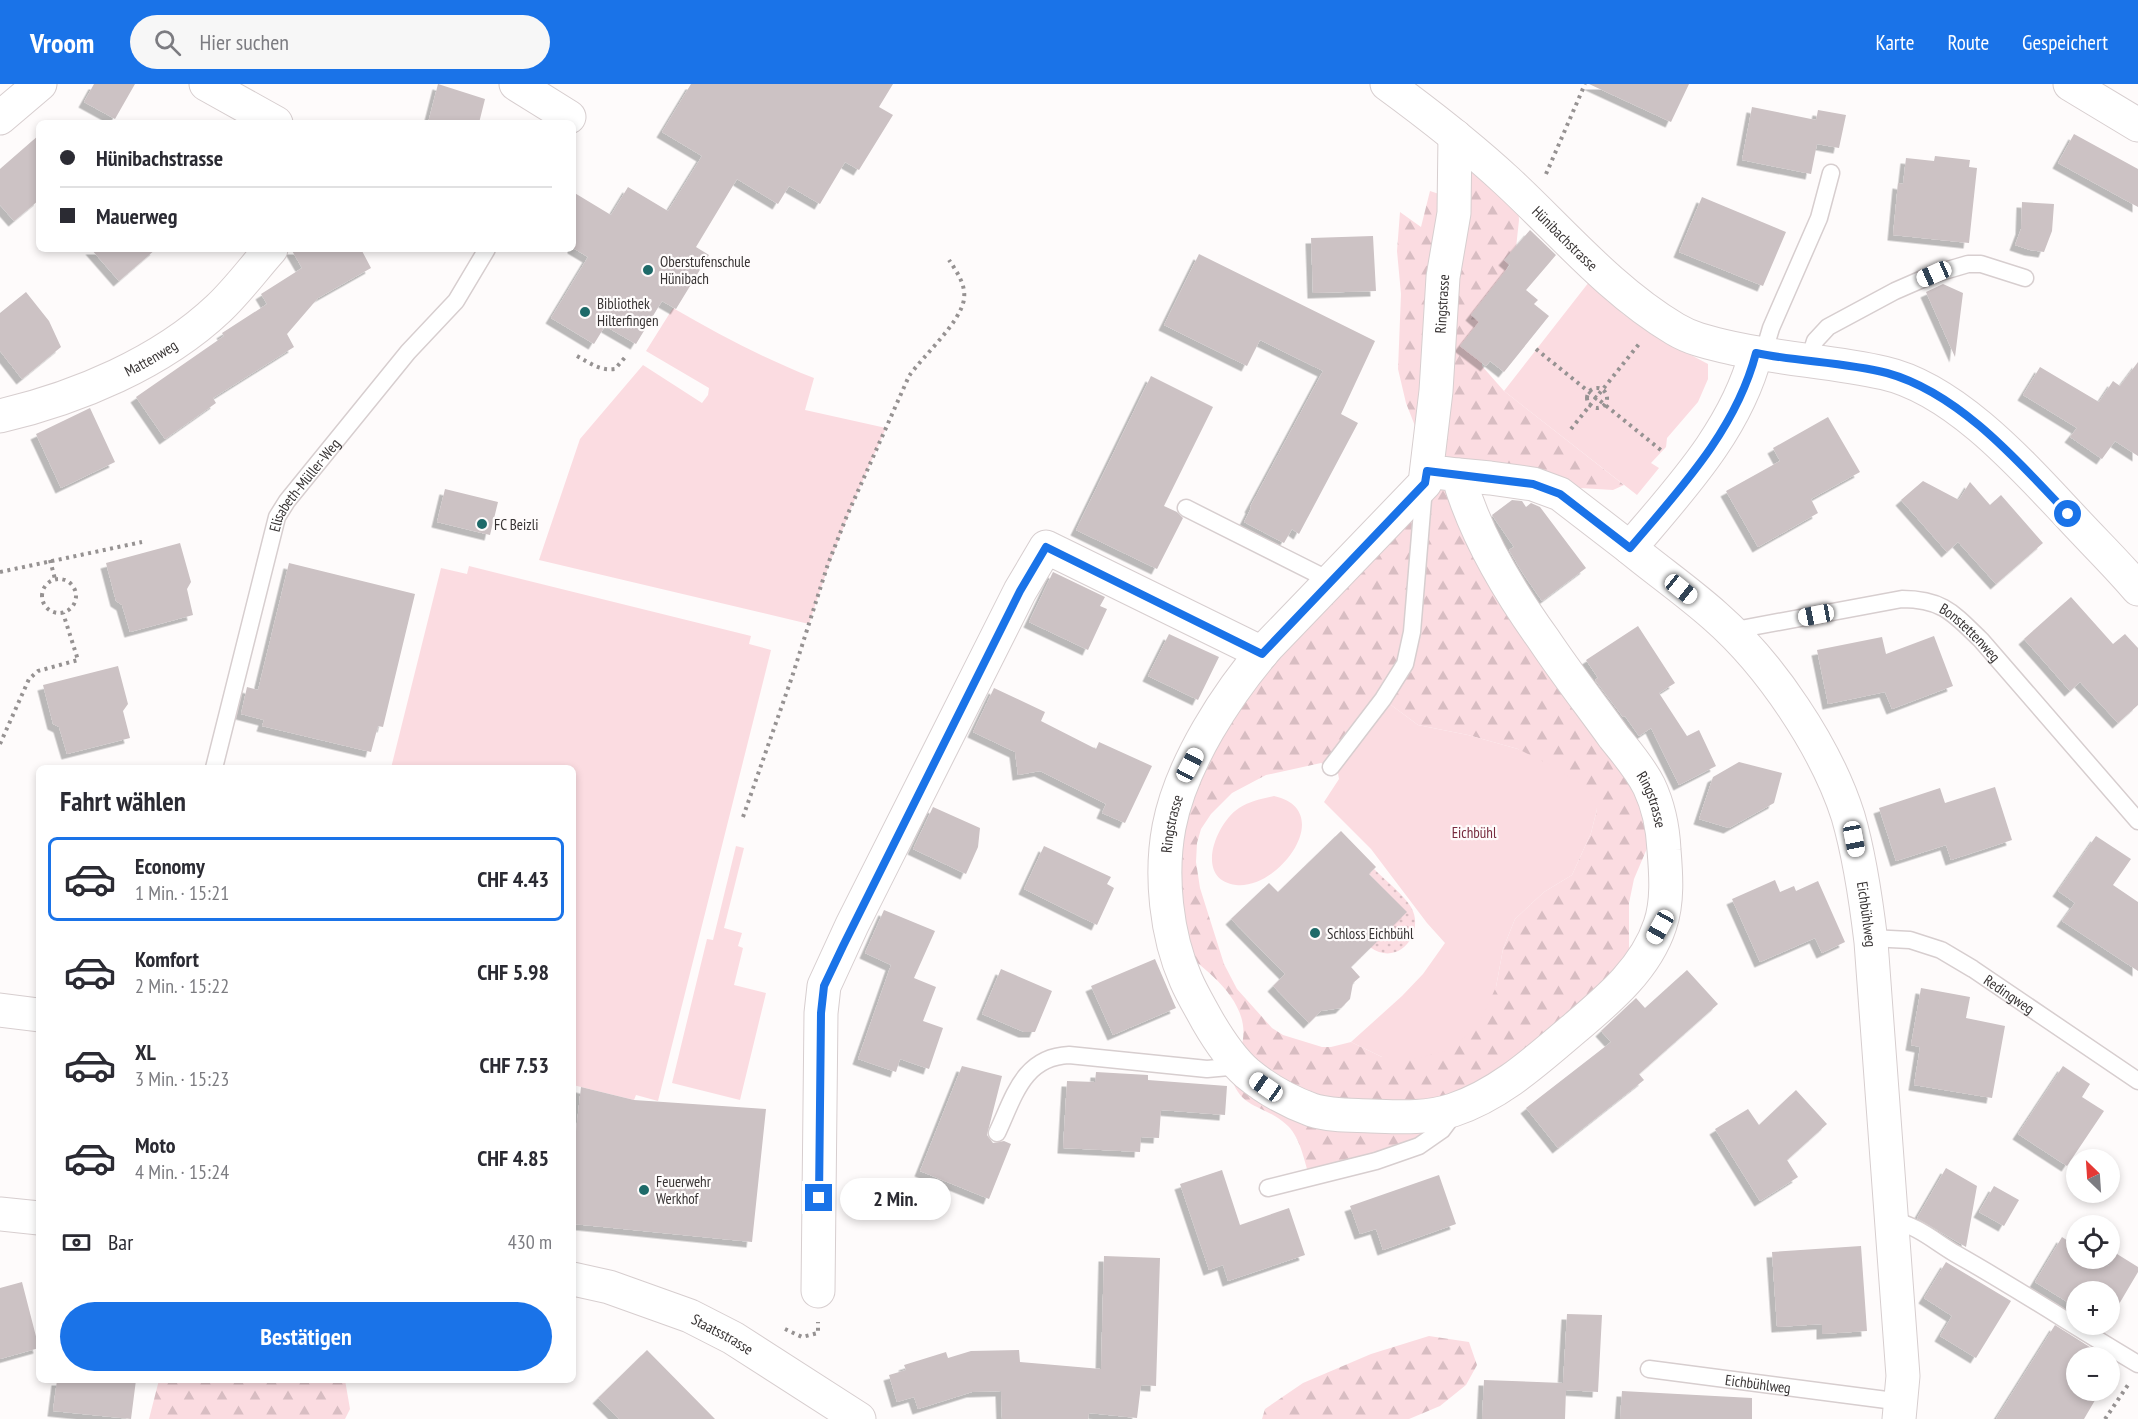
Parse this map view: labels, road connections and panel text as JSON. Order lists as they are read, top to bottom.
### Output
{
  "streets": {
    "street": [
      "Hünibachstrasse",
      "Ringstrasse",
      "Mattenweg",
      "Eichbühlweg",
      "Staatsstrasse"
    ],
    "lane": ["Elisabeth-Müller-Weg", "Bonstettenweg", "Redingweg"]
  },
  "crossings": [
    ["Hünibachstrasse", "Ringstrasse"],
    ["Ringstrasse", "Eichbühlweg"],
    ["Bonstettenweg", "Eichbühlweg"],
    ["Eichbühlweg", "Redingweg"]
  ],
  "parks": ["Eichbühl"],
  "places": [
    "Oberstufenschule Hünibach",
    "Bibliothek Hilterfingen",
    "FC Beizli",
    "Schloss Eichbühl",
    "Feuerwehr Werkhof"
  ],
  "north": "top left",
  "page": {
    "header": "Vroom",
    "search": "Hier suchen",
    "nav": ["Karte", "Route", "Gespeichert"],
    "banner": ["Hünibachstrasse", "Mauerweg"],
    "heading": "Fahrt wählen",
    "list": [
      {
        "name": "Economy",
        "note": "1 Min. · 15:21",
        "value": "CHF 4.43"
      },
      {
        "name": "Komfort",
        "note": "2 Min. · 15:22",
        "value": "CHF 5.98"
      },
      {
        "name": "XL",
        "note": "3 Min. · 15:23",
        "value": "CHF 7.53"
      },
      {
        "name": "Moto",
        "note": "4 Min. · 15:24",
        "value": "CHF 4.85"
      }
    ],
    "map_buttons": ["+", "−"],
    "bubble": "2 Min.",
    "pay": ["Bar", "430 m"],
    "buttons": "Bestätigen"
  }
}
